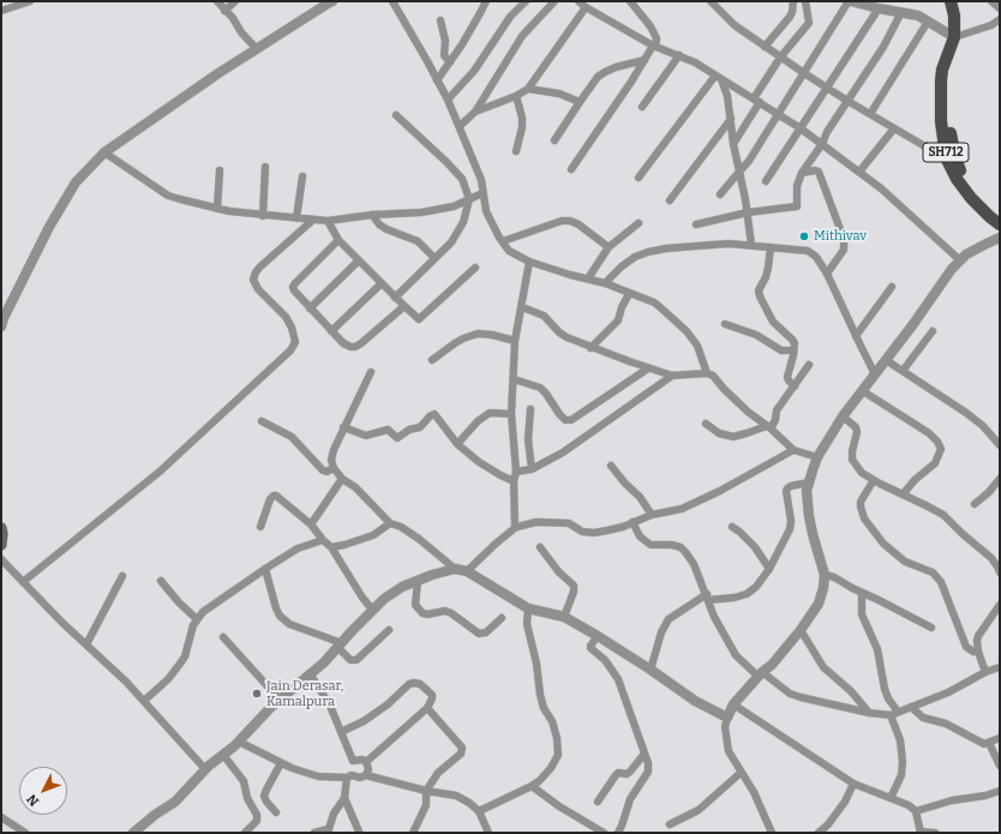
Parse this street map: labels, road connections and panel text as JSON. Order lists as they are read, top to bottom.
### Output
{
  "streets": {
    "main road": ["SH712"]
  },
  "places": ["Mithivav", "Jain Derasar, Kamalpura"],
  "north": "bottom left"
}
